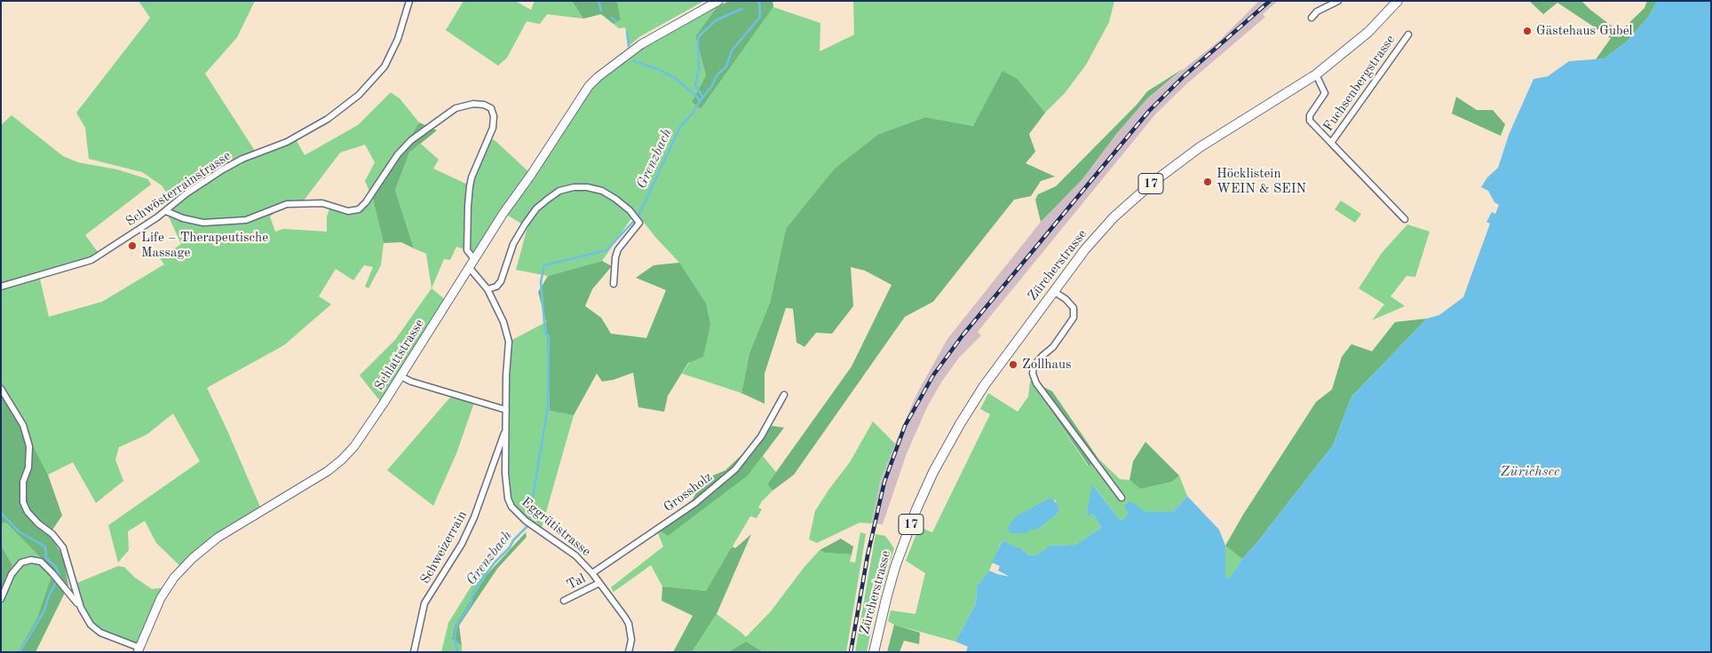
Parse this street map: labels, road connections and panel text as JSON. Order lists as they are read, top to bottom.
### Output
{
  "streets": {
    "main road": ["17", "Zürcherstrasse"],
    "street": [
      "Fuchsenbergstrasse",
      "Schwösterrainstrasse",
      "Schlattstrasse",
      "Grossholz",
      "Eggrütistrasse",
      "Schweizerrain",
      "Tal"
    ]
  },
  "crossings": [
    ["Fuchsenbergstrasse", "Zürcherstrasse"],
    ["Schlattstrasse", "Eggrütistrasse"],
    ["Grossholz", "Eggrütistrasse"],
    ["Eggrütistrasse", "Schweizerrain"],
    ["Eggrütistrasse", "Tal"]
  ],
  "water": ["Grenzbach", "Zürichsee"],
  "places": [
    "Gästehaus Gubel",
    "Höcklistein WEIN & SEIN",
    "Life – Therapeutische Massage",
    "Zollhaus"
  ]
}
